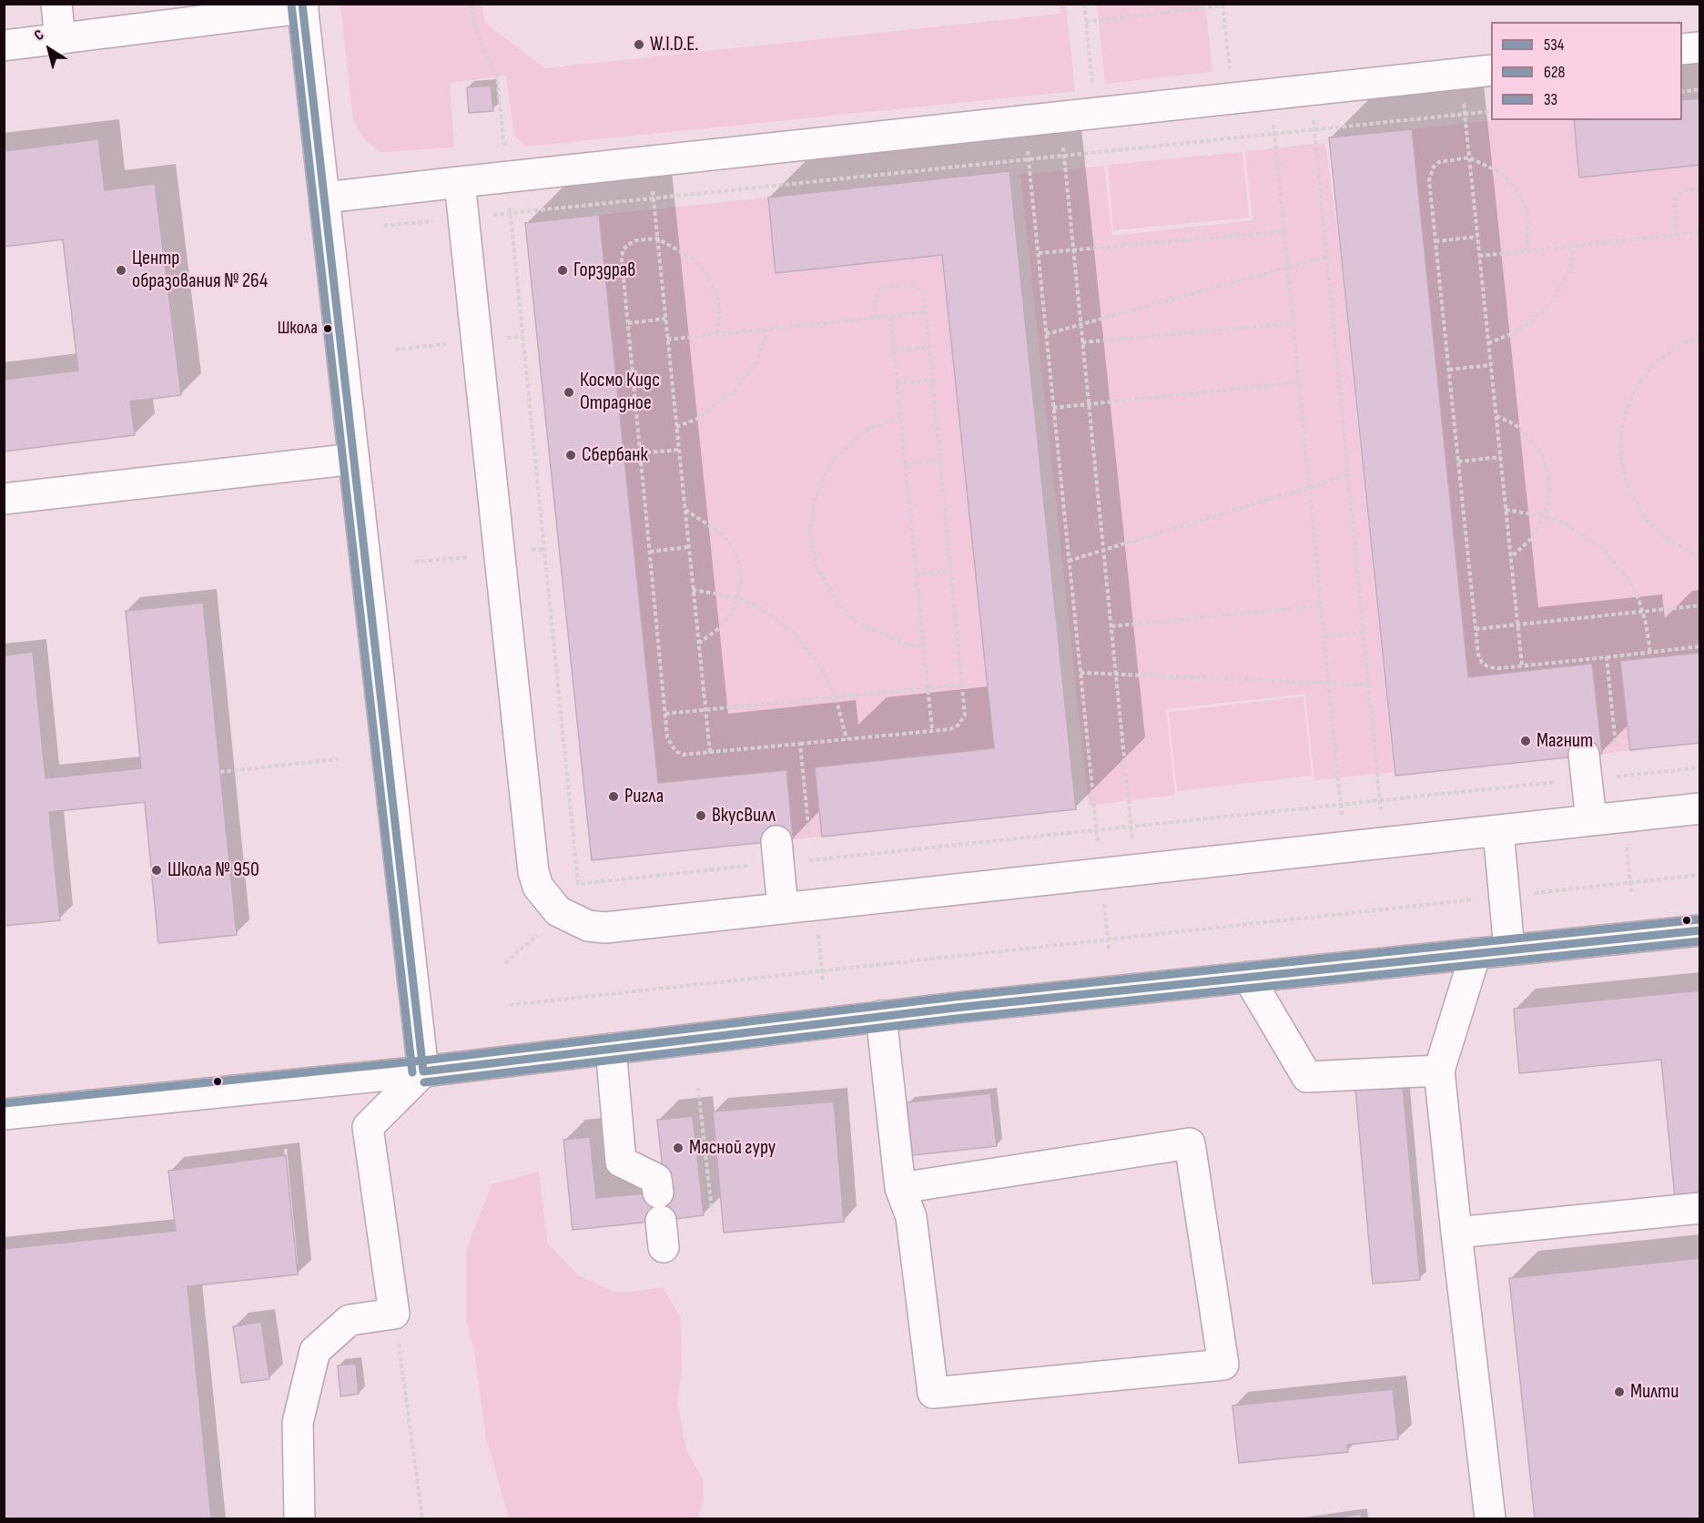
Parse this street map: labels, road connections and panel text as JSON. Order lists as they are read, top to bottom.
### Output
{
  "places": [
    "W.I.D.E.",
    "Центр образования № 264",
    "Горздрав",
    "Школа",
    "Космо Кидс Отрадное",
    "Сбербанк",
    "Магнит",
    "Ригла",
    "ВкусВилл",
    "Школа № 950",
    "Мясной гуру",
    "Милти"
  ],
  "lines": ["transit line 534", "transit line 628", "transit line 33"],
  "legend": ["534", "628", "33"],
  "north": "top left"
}
